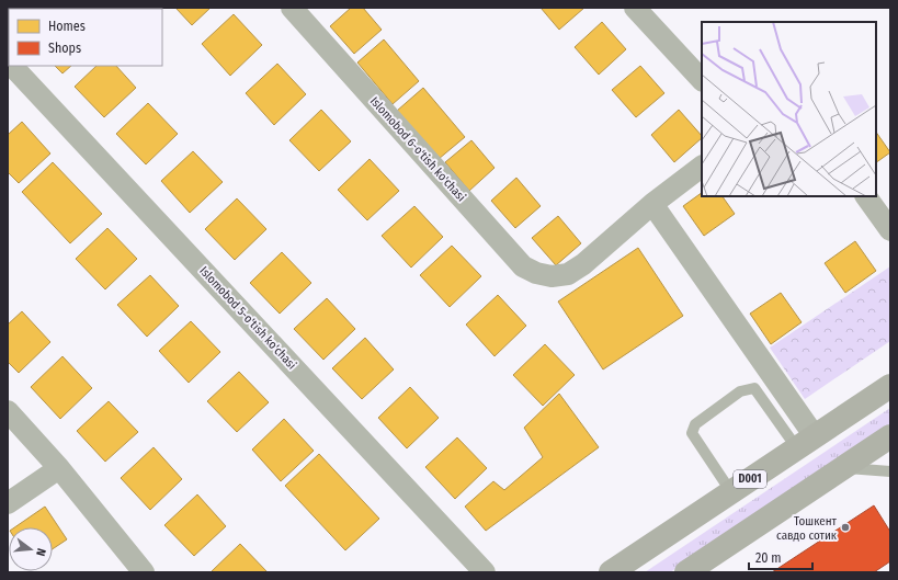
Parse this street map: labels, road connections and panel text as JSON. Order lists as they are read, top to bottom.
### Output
{
  "streets": {
    "highway": ["D001"],
    "street": ["Islomobod 6-o'tish ko'chasi", "Islomobod 5-o'tish ko'chasi"]
  },
  "places": ["Тошкент савдо сотик"],
  "legend": ["Homes", "Shops"],
  "scale_bar": "20 m",
  "north": "right"
}
